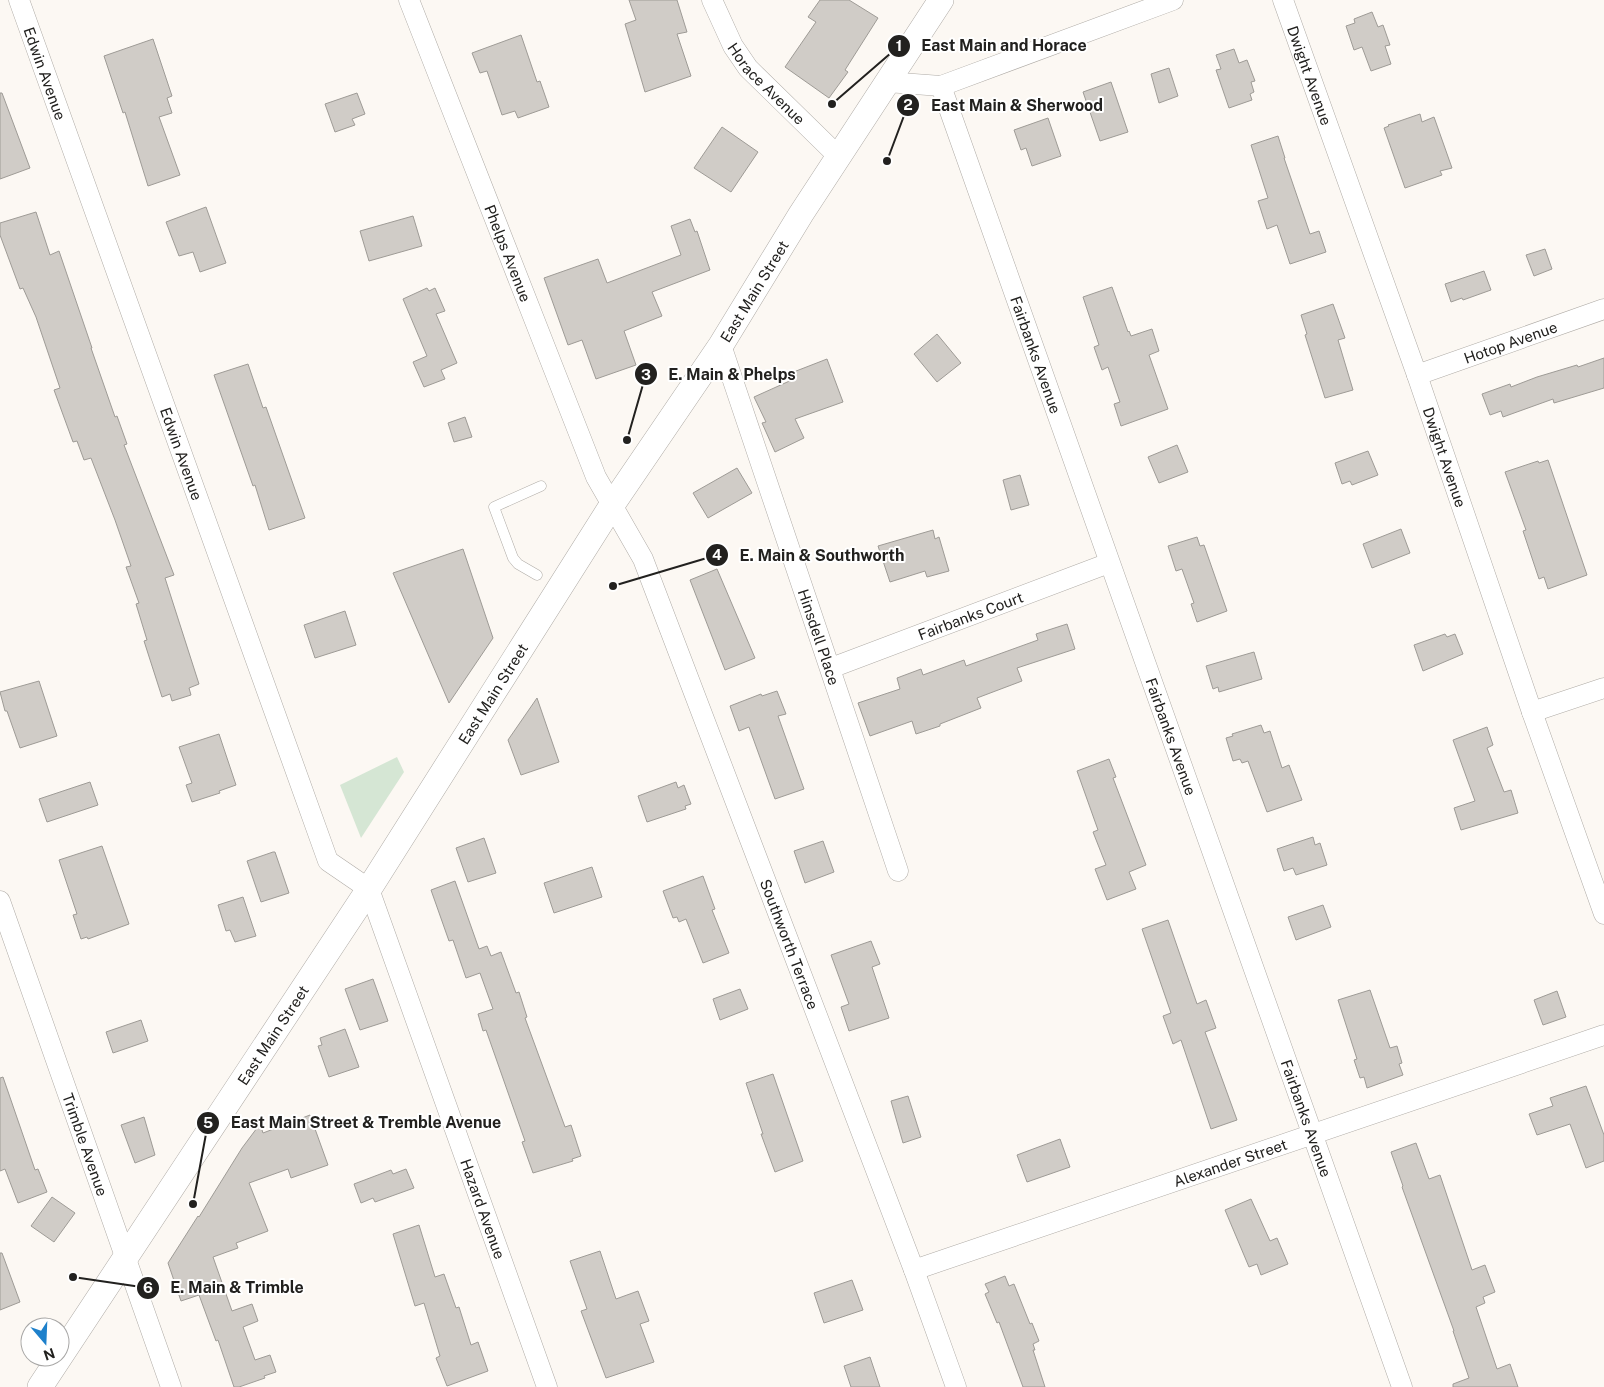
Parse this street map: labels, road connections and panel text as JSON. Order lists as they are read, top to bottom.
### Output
{
  "streets": {
    "street": [
      "Edwin Avenue",
      "Dwight Avenue",
      "Horace Avenue",
      "Phelps Avenue",
      "East Main Street",
      "Hotop Avenue",
      "Fairbanks Avenue",
      "Fairbanks Court",
      "Hinsdell Place",
      "Southworth Terrace",
      "Trimble Avenue",
      "Alexander Street",
      "Hazard Avenue"
    ]
  },
  "crossings": [
    ["Edwin Avenue", "East Main Street"],
    ["Edwin Avenue", "Hazard Avenue"],
    ["Dwight Avenue", "Hotop Avenue"],
    ["Horace Avenue", "East Main Street"],
    ["Phelps Avenue", "East Main Street"],
    ["Phelps Avenue", "Southworth Terrace"],
    ["East Main Street", "Hinsdell Place"],
    ["East Main Street", "Southworth Terrace"],
    ["East Main Street", "Trimble Avenue"],
    ["East Main Street", "Hazard Avenue"],
    ["Fairbanks Avenue", "Fairbanks Court"],
    ["Fairbanks Avenue", "Alexander Street"],
    ["Fairbanks Court", "Hinsdell Place"],
    ["Southworth Terrace", "Alexander Street"]
  ],
  "places": [
    "East Main and Horace",
    "East Main & Sherwood",
    "E. Main & Phelps",
    "E. Main & Southworth",
    "East Main Street & Tremble Avenue",
    "E. Main & Trimble"
  ],
  "north": "bottom"
}
